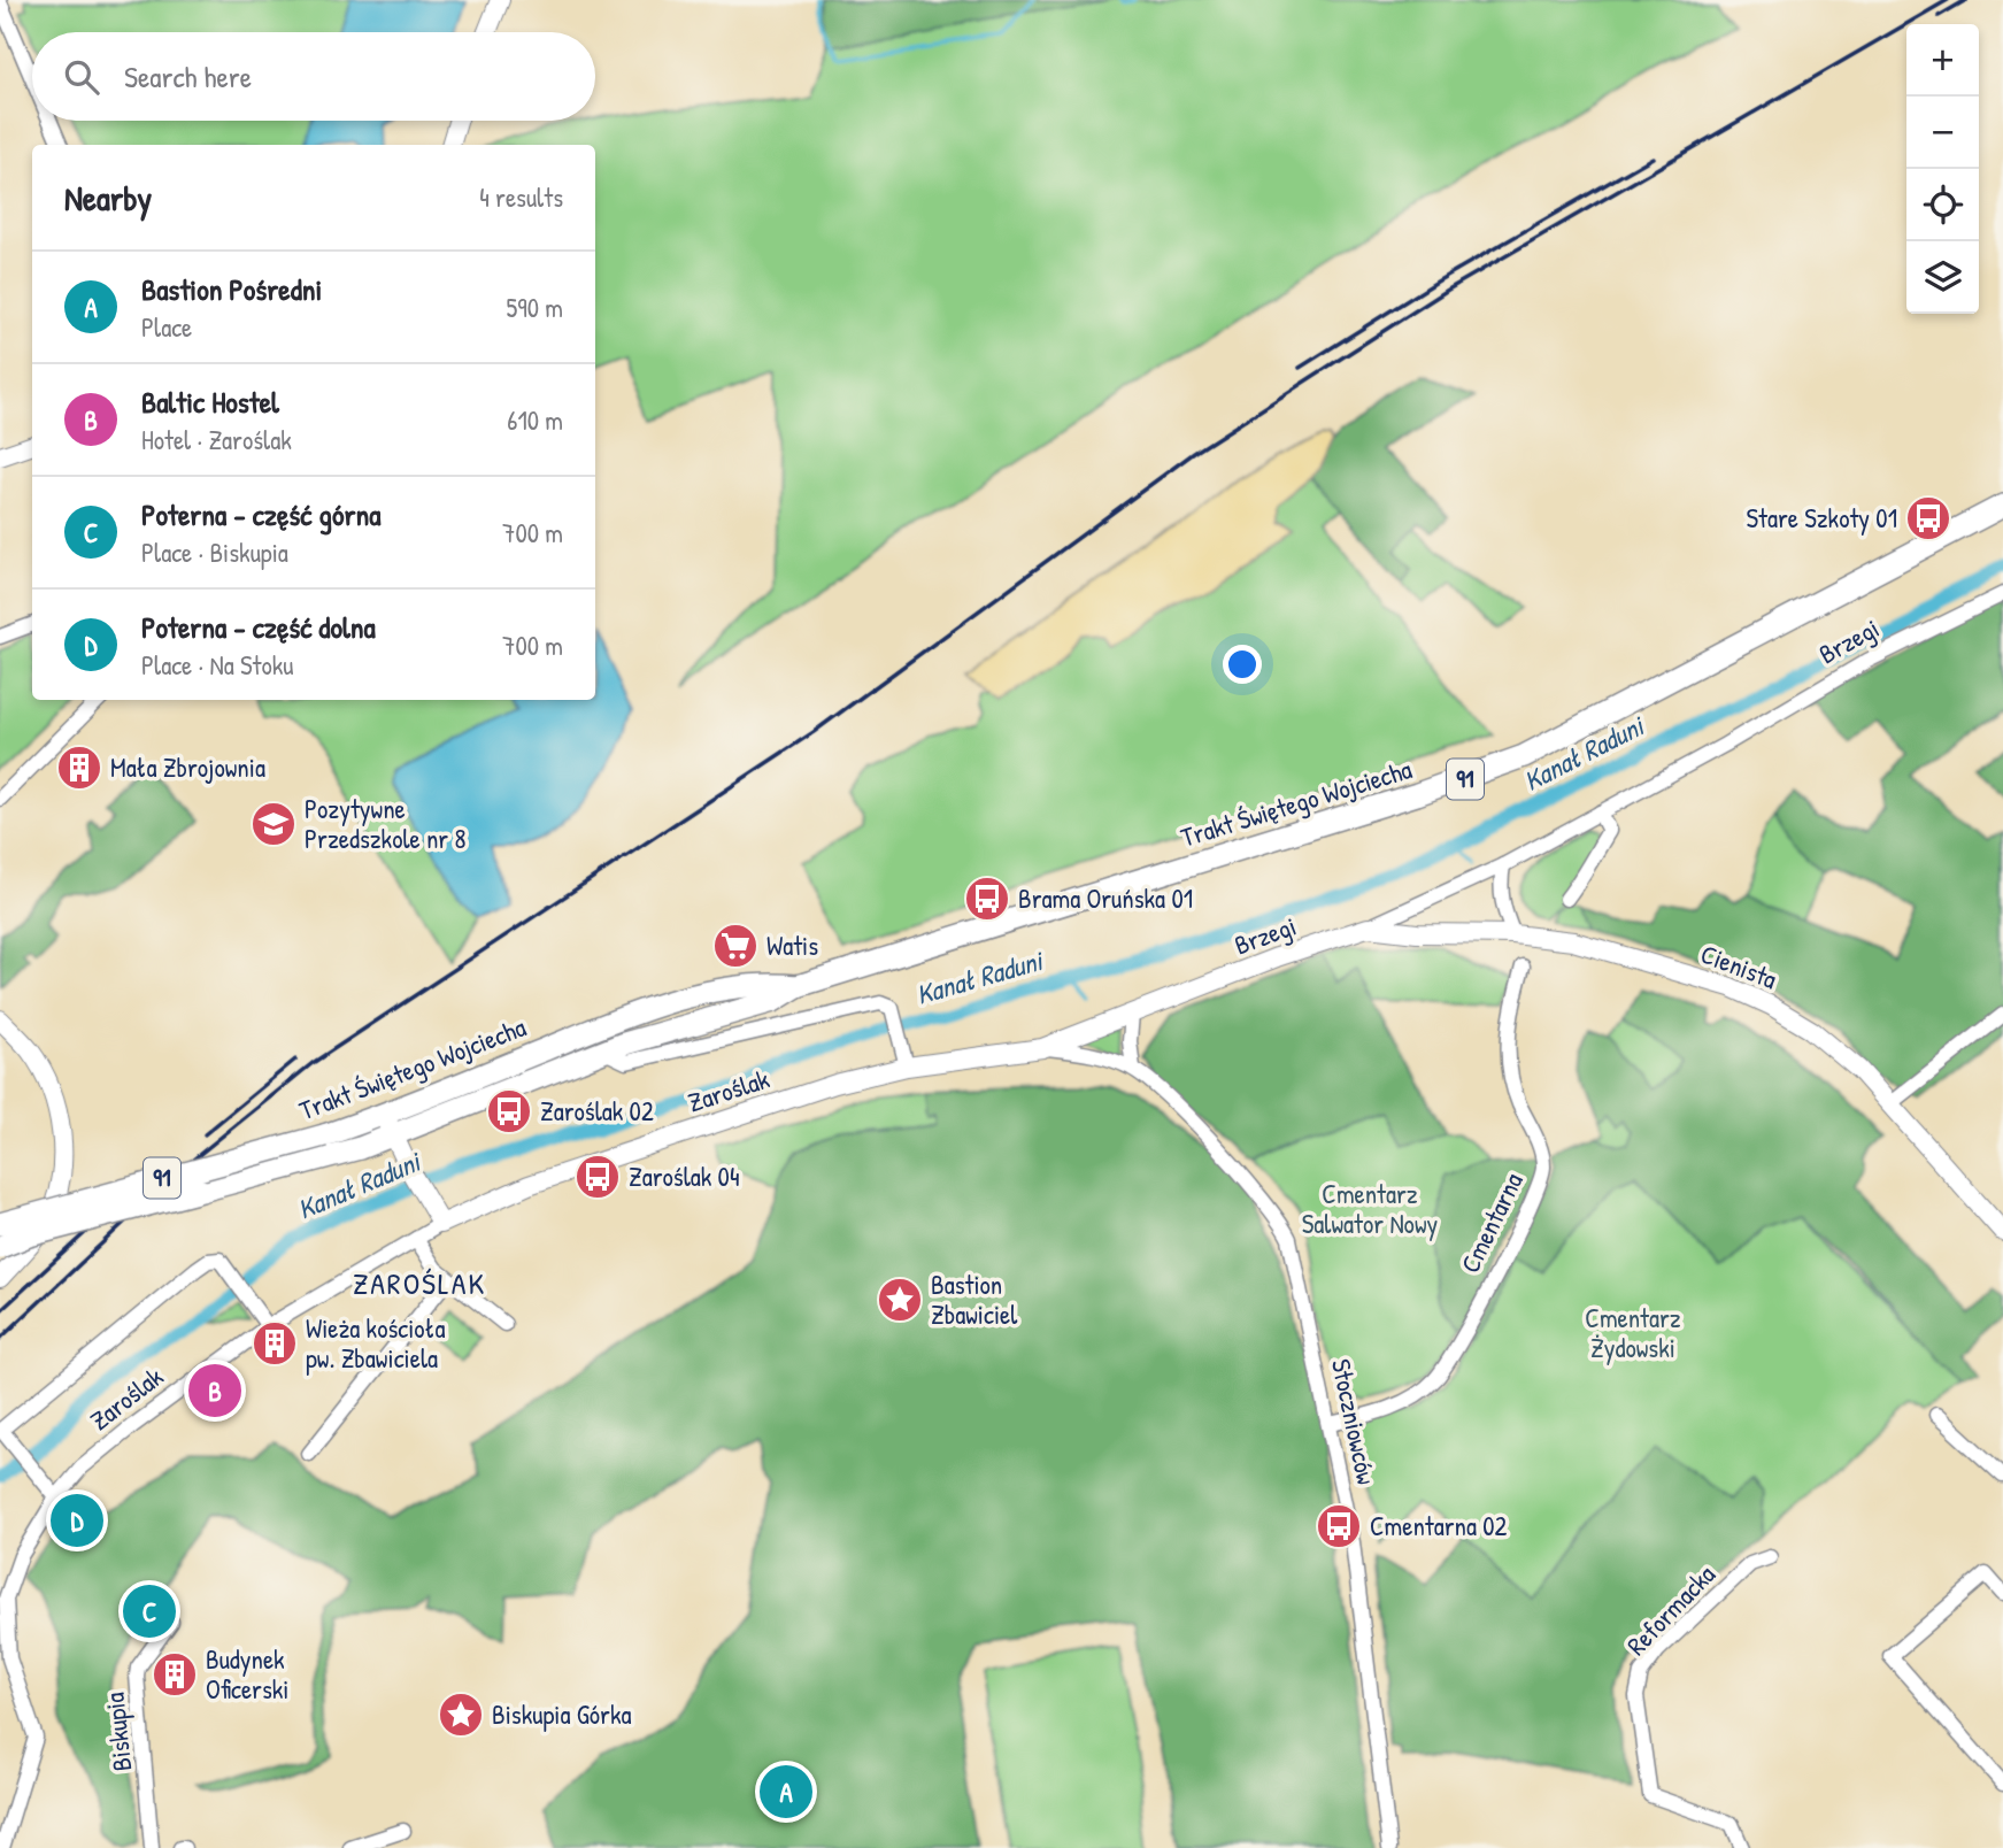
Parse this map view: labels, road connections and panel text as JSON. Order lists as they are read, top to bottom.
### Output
{
  "streets": {
    "main road": ["91", "Trakt Świętego Wojciecha"],
    "street": [
      "Brzegi",
      "Cienista",
      "Zaroślak",
      "Cmentarna",
      "Stoczniowców",
      "Reformacka",
      "Biskupia"
    ]
  },
  "crossings": [
    ["Brzegi", "Cienista"],
    ["Brzegi", "Zaroślak"],
    ["Brzegi", "Stoczniowców"],
    ["Zaroślak", "Stoczniowców"],
    ["Cmentarna", "Stoczniowców"]
  ],
  "districts": ["ZAROŚLAK"],
  "water": ["Kanał Raduni"],
  "parks": ["Cmentarz Salwator Nowy", "Cmentarz Żydowski"],
  "places": {
    "bus stop": [
      "Stare Szkoty 01",
      "Brama Oruńska 01",
      "Zaroślak 02",
      "Zaroślak 04",
      "Cmentarna 02"
    ],
    "building": ["Mała Zbrojownia", "Wieża kościoła pw. Zbawiciela", "Budynek Oficerski"],
    "school or university": ["Pozytywne Przedszkole nr 8"],
    "supermarket": ["Watis"],
    "place": ["Bastion Zbawiciel", "Biskupia Górka"]
  },
  "page": {
    "map_buttons": ["+", "−"],
    "search": "Search here",
    "heading": ["Nearby", "4 results"],
    "list": [
      {
        "mark": "A",
        "name": "Bastion Pośredni",
        "note": "Place",
        "value": "590 m"
      },
      {
        "mark": "B",
        "name": "Baltic Hostel",
        "note": "Hotel · Zaroślak",
        "value": "610 m"
      },
      {
        "mark": "C",
        "name": "Poterna - część górna",
        "note": "Place · Biskupia",
        "value": "700 m"
      },
      {
        "mark": "D",
        "name": "Poterna - część dolna",
        "note": "Place · Na Stoku",
        "value": "700 m"
      }
    ],
    "pins": [
      "B",
      "D",
      "C",
      "A"
    ]
  }
}
